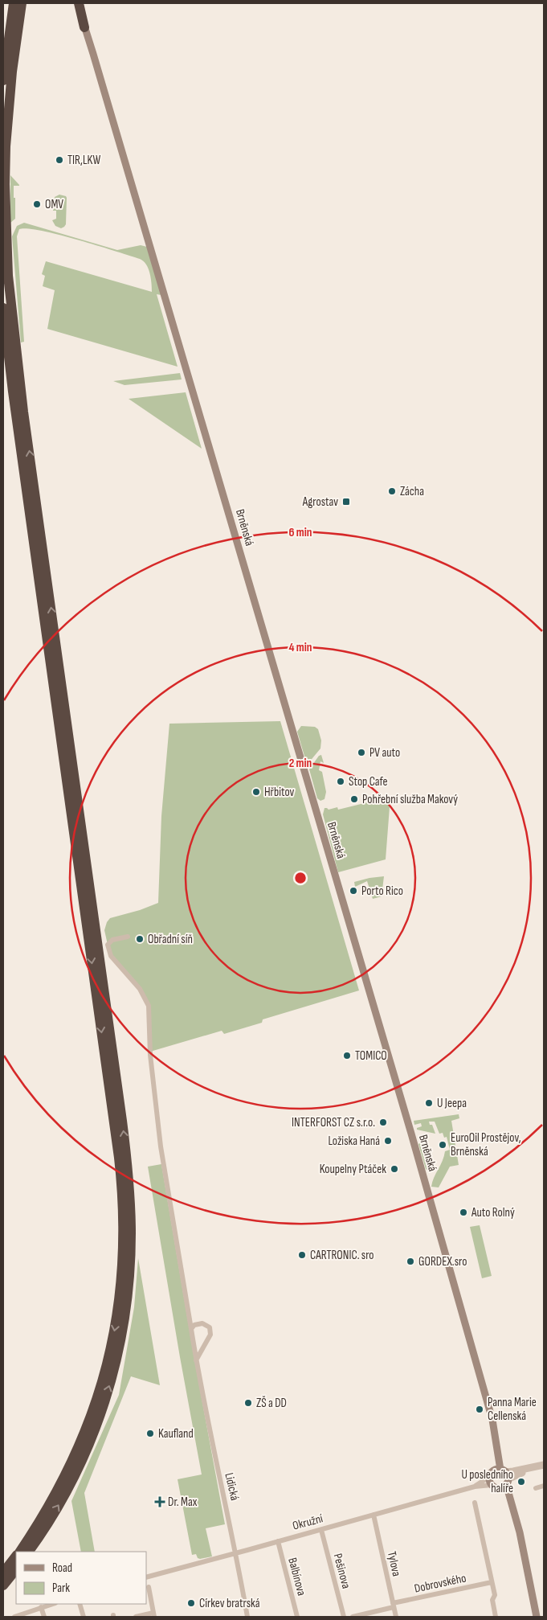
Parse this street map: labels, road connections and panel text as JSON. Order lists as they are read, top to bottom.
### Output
{
  "streets": {
    "main road": ["Brněnská"],
    "street": [
      "Lidická",
      "Okružní",
      "Tylova",
      "Pešinova",
      "Balbínova",
      "Dobrovského"
    ]
  },
  "crossings": [
    ["Lidická", "Okružní"],
    ["Okružní", "Tylova"],
    ["Okružní", "Pešinova"],
    ["Okružní", "Balbínova"],
    ["Tylova", "Dobrovského"]
  ],
  "places": {
    "other": [
      "TIR,LKW",
      "OMV",
      "Zácha",
      "PV auto",
      "Stop Cafe",
      "Hřbitov",
      "Pohřební služba Makový",
      "Porto Rico",
      "Obřadní síň",
      "TOMICO",
      "U Jeepa",
      "INTERFORST CZ s.r.o.",
      "Ložiska Haná",
      "EuroOil Prostějov, Brněnská",
      "Koupelny Ptáček",
      "Auto Rolný",
      "CARTRONIC. sro",
      "GORDEX.sro",
      "ZŠ a DD",
      "Panna Marie Cellenská",
      "Kaufland",
      "U posledního halíře",
      "Církev bratrská"
    ],
    "transit": ["Agrostav"],
    "health": ["Dr. Max"]
  },
  "legend": ["Road", "Park"],
  "rings": ["6 min", "4 min", "2 min"]
}
